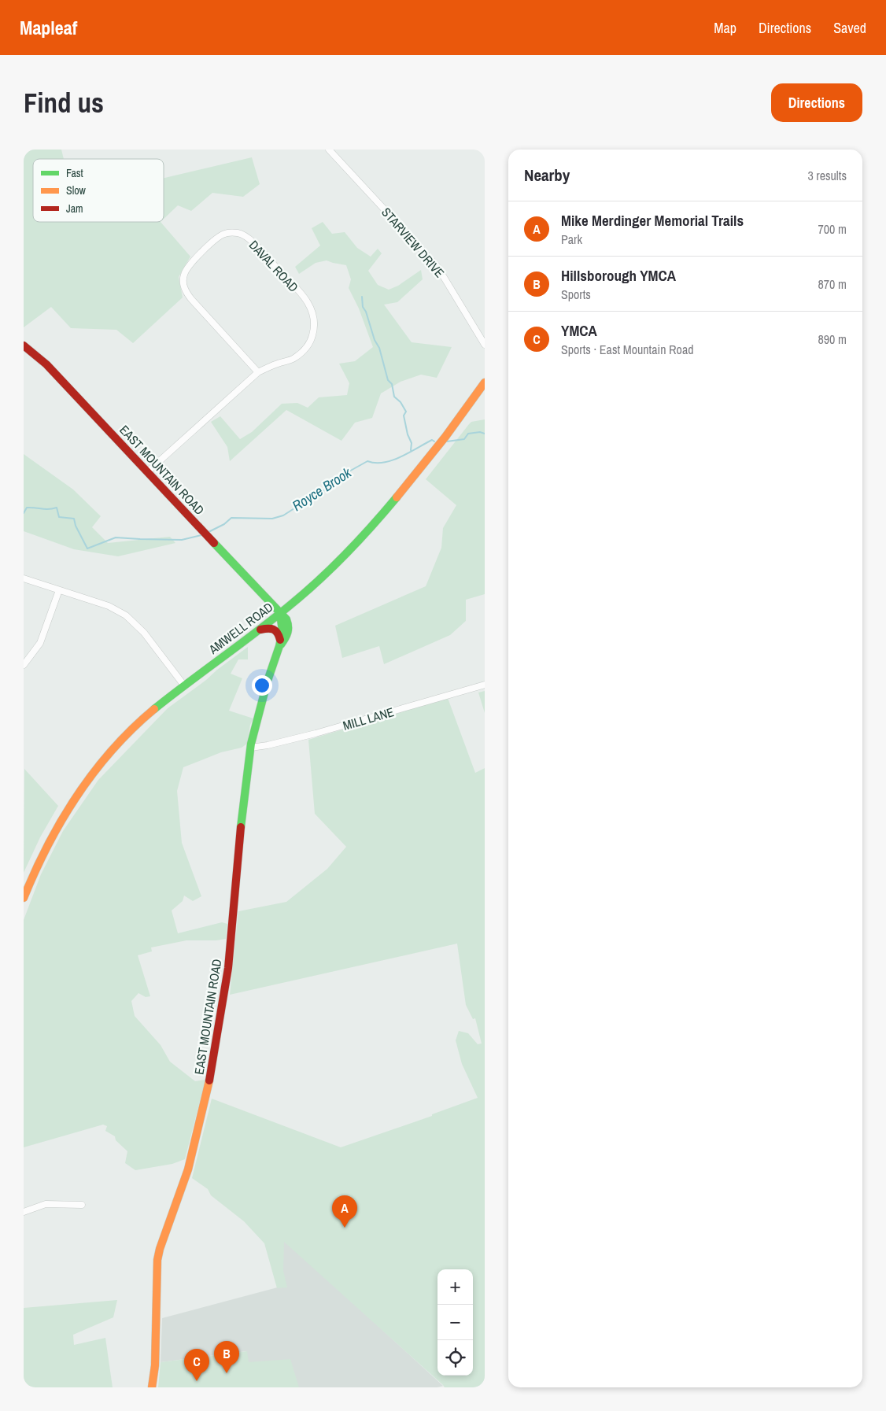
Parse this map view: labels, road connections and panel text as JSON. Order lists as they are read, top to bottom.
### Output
{
  "streets": {
    "street": [
      "STARVIEW DRIVE",
      "DAVAL ROAD",
      "EAST MOUNTAIN ROAD",
      "AMWELL ROAD",
      "MILL LANE"
    ]
  },
  "crossings": [
    ["DAVAL ROAD", "EAST MOUNTAIN ROAD"],
    ["EAST MOUNTAIN ROAD", "AMWELL ROAD"],
    ["EAST MOUNTAIN ROAD", "MILL LANE"]
  ],
  "water": ["Royce Brook"],
  "legend": ["Fast", "Slow", "Jam"],
  "page": {
    "header": "Mapleaf",
    "nav": ["Map", "Directions", "Saved"],
    "buttons": "Directions",
    "title": "Find us",
    "heading": ["Nearby", "3 results"],
    "list": [
      {
        "mark": "A",
        "name": "Mike Merdinger Memorial Trails",
        "note": "Park",
        "value": "700 m"
      },
      {
        "mark": "B",
        "name": "Hillsborough YMCA",
        "note": "Sports",
        "value": "870 m"
      },
      {
        "mark": "C",
        "name": "YMCA",
        "note": "Sports · East Mountain Road",
        "value": "890 m"
      }
    ],
    "pins": ["A", "B", "C"],
    "map_buttons": ["+", "−"]
  }
}
